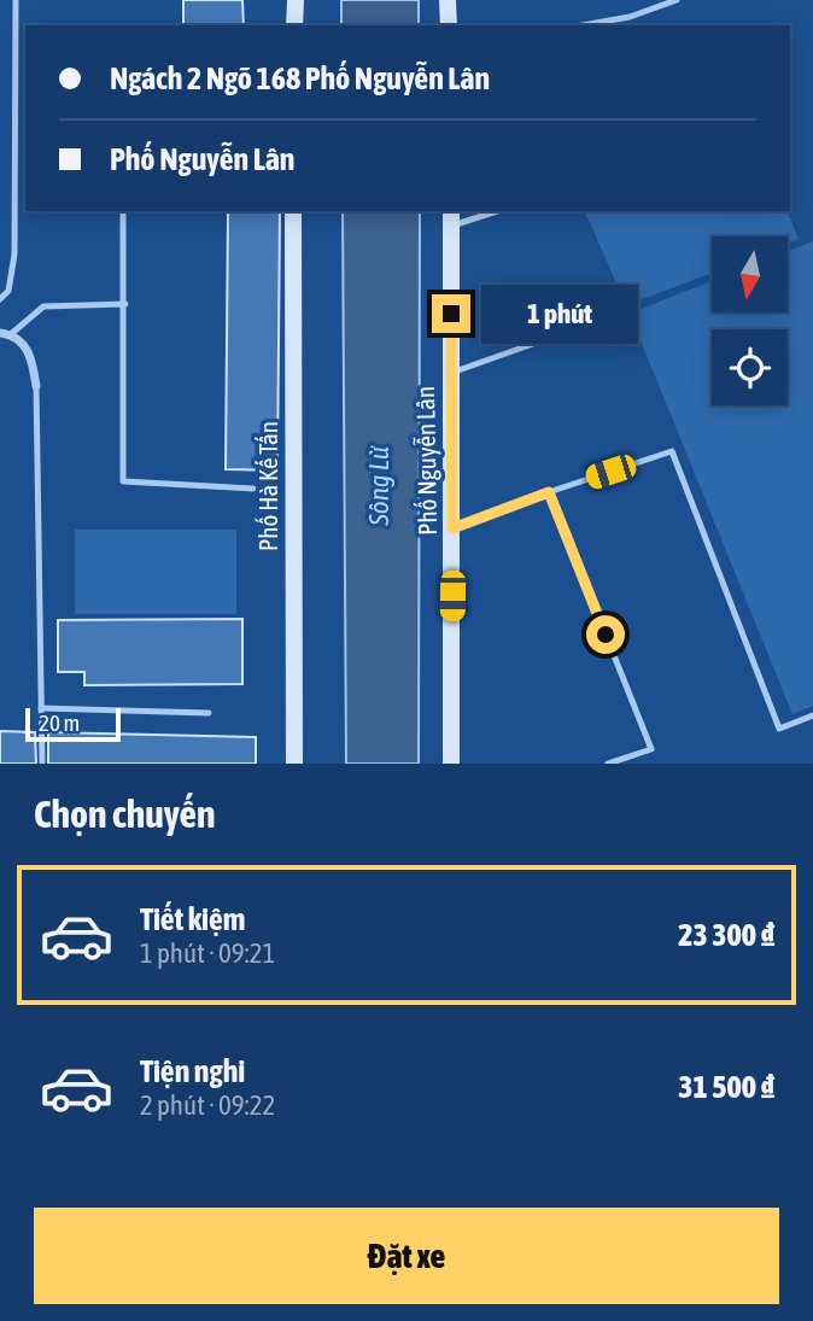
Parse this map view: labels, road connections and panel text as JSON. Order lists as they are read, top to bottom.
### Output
{
  "streets": {
    "street": ["Phố Nguyễn Lân", "Phố Hà Kế Tấn"]
  },
  "water": ["Sông Lừ"],
  "scale_bar": "20 m",
  "north": "bottom",
  "page": {
    "banner": ["Ngách 2 Ngõ 168 Phố Nguyễn Lân", "Phố Nguyễn Lân"],
    "bubble": "1 phút",
    "scale": "20 m",
    "heading": "Chọn chuyến",
    "list": [
      {
        "name": "Tiết kiệm",
        "note": "1 phút · 09:21",
        "value": "23 300 ₫"
      },
      {
        "name": "Tiện nghi",
        "note": "2 phút · 09:22",
        "value": "31 500 ₫"
      }
    ],
    "buttons": "Đặt xe"
  }
}
